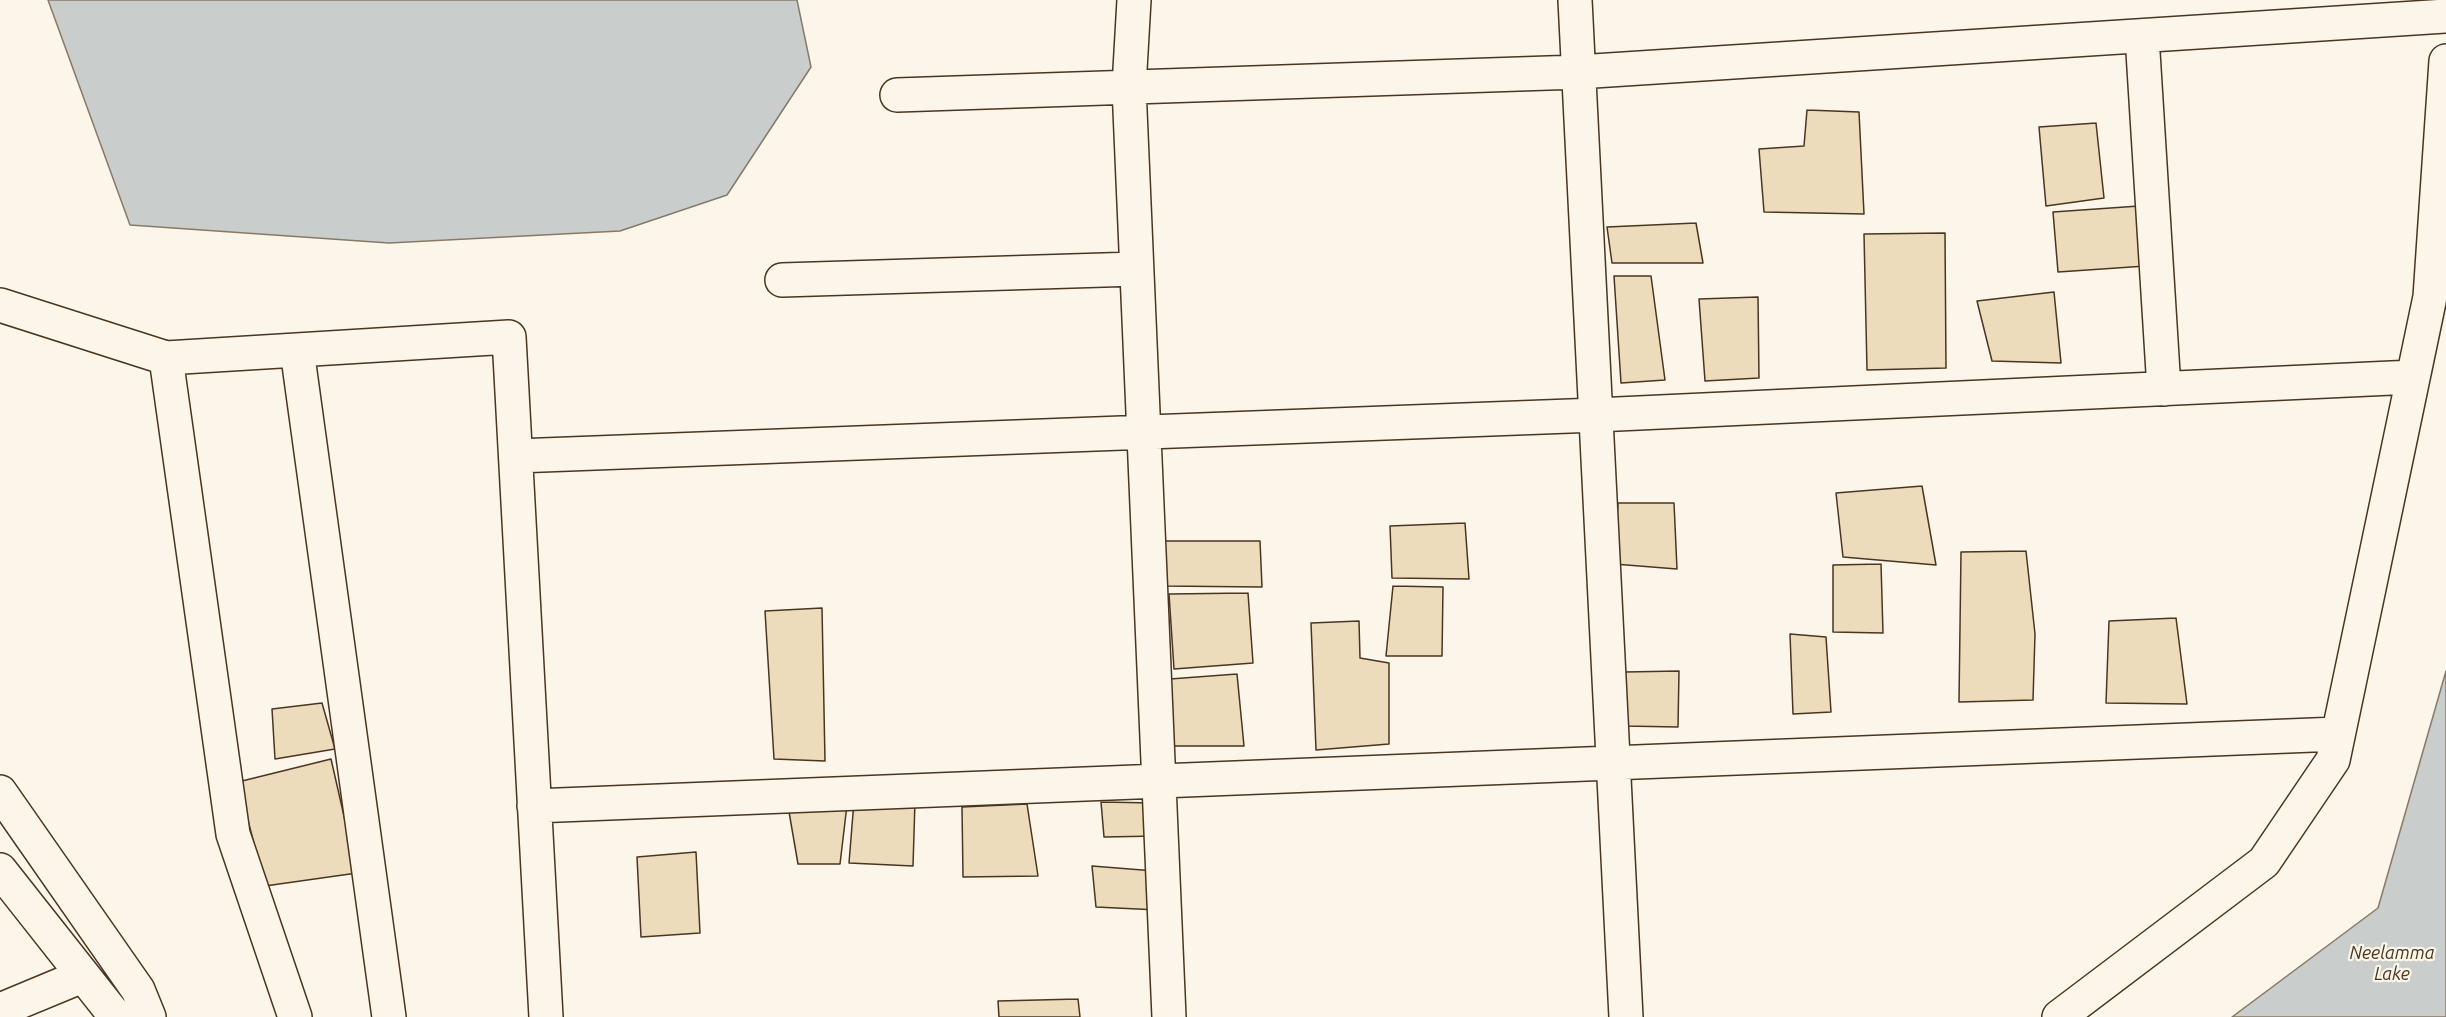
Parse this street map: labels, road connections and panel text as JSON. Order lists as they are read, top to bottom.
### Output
{
  "water": ["Neelamma Lake"]
}
